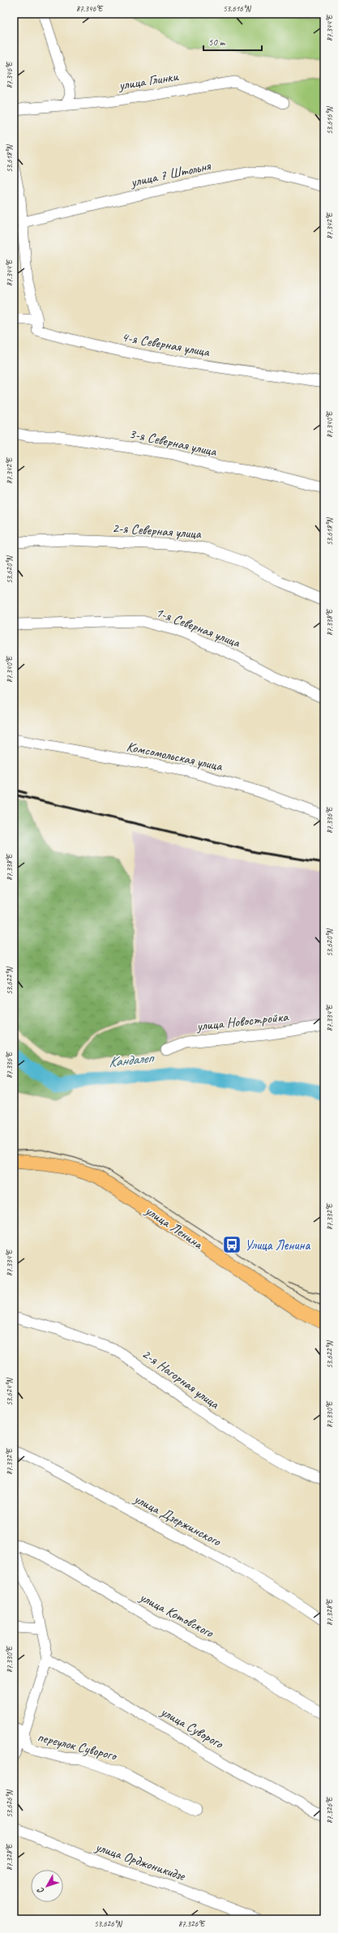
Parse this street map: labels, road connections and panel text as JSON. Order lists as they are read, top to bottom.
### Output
{
  "streets": {
    "main road": ["улица Ленина"],
    "street": [
      "улица Глинки",
      "улица 7 Штольня",
      "4-я Северная улица",
      "3-я Северная улица",
      "2-я Северная улица",
      "1-я Северная улица",
      "Комсомольская улица",
      "улица Новостройка",
      "2-я Нагорная улица",
      "улица Дзержинского",
      "улица Котовского",
      "улица Суворого",
      "переулок Суворого",
      "улица Орджоникидзе"
    ]
  },
  "water": ["Кандалеп"],
  "places": {
    "bus stop": ["Улица Ленина"]
  },
  "scale_bar": "50 m",
  "north": "bottom left",
  "coordinates": [
    "87.346°E",
    "53.616°N",
    "87.344°E",
    "53.618°N",
    "87.342°E",
    "87.340°E",
    "53.620°N",
    "87.338°E",
    "87.336°E",
    "53.622°N",
    "87.334°E",
    "87.332°E",
    "53.624°N",
    "87.330°E",
    "87.328°E",
    "53.626°N",
    "87.326°E"
  ]
}
